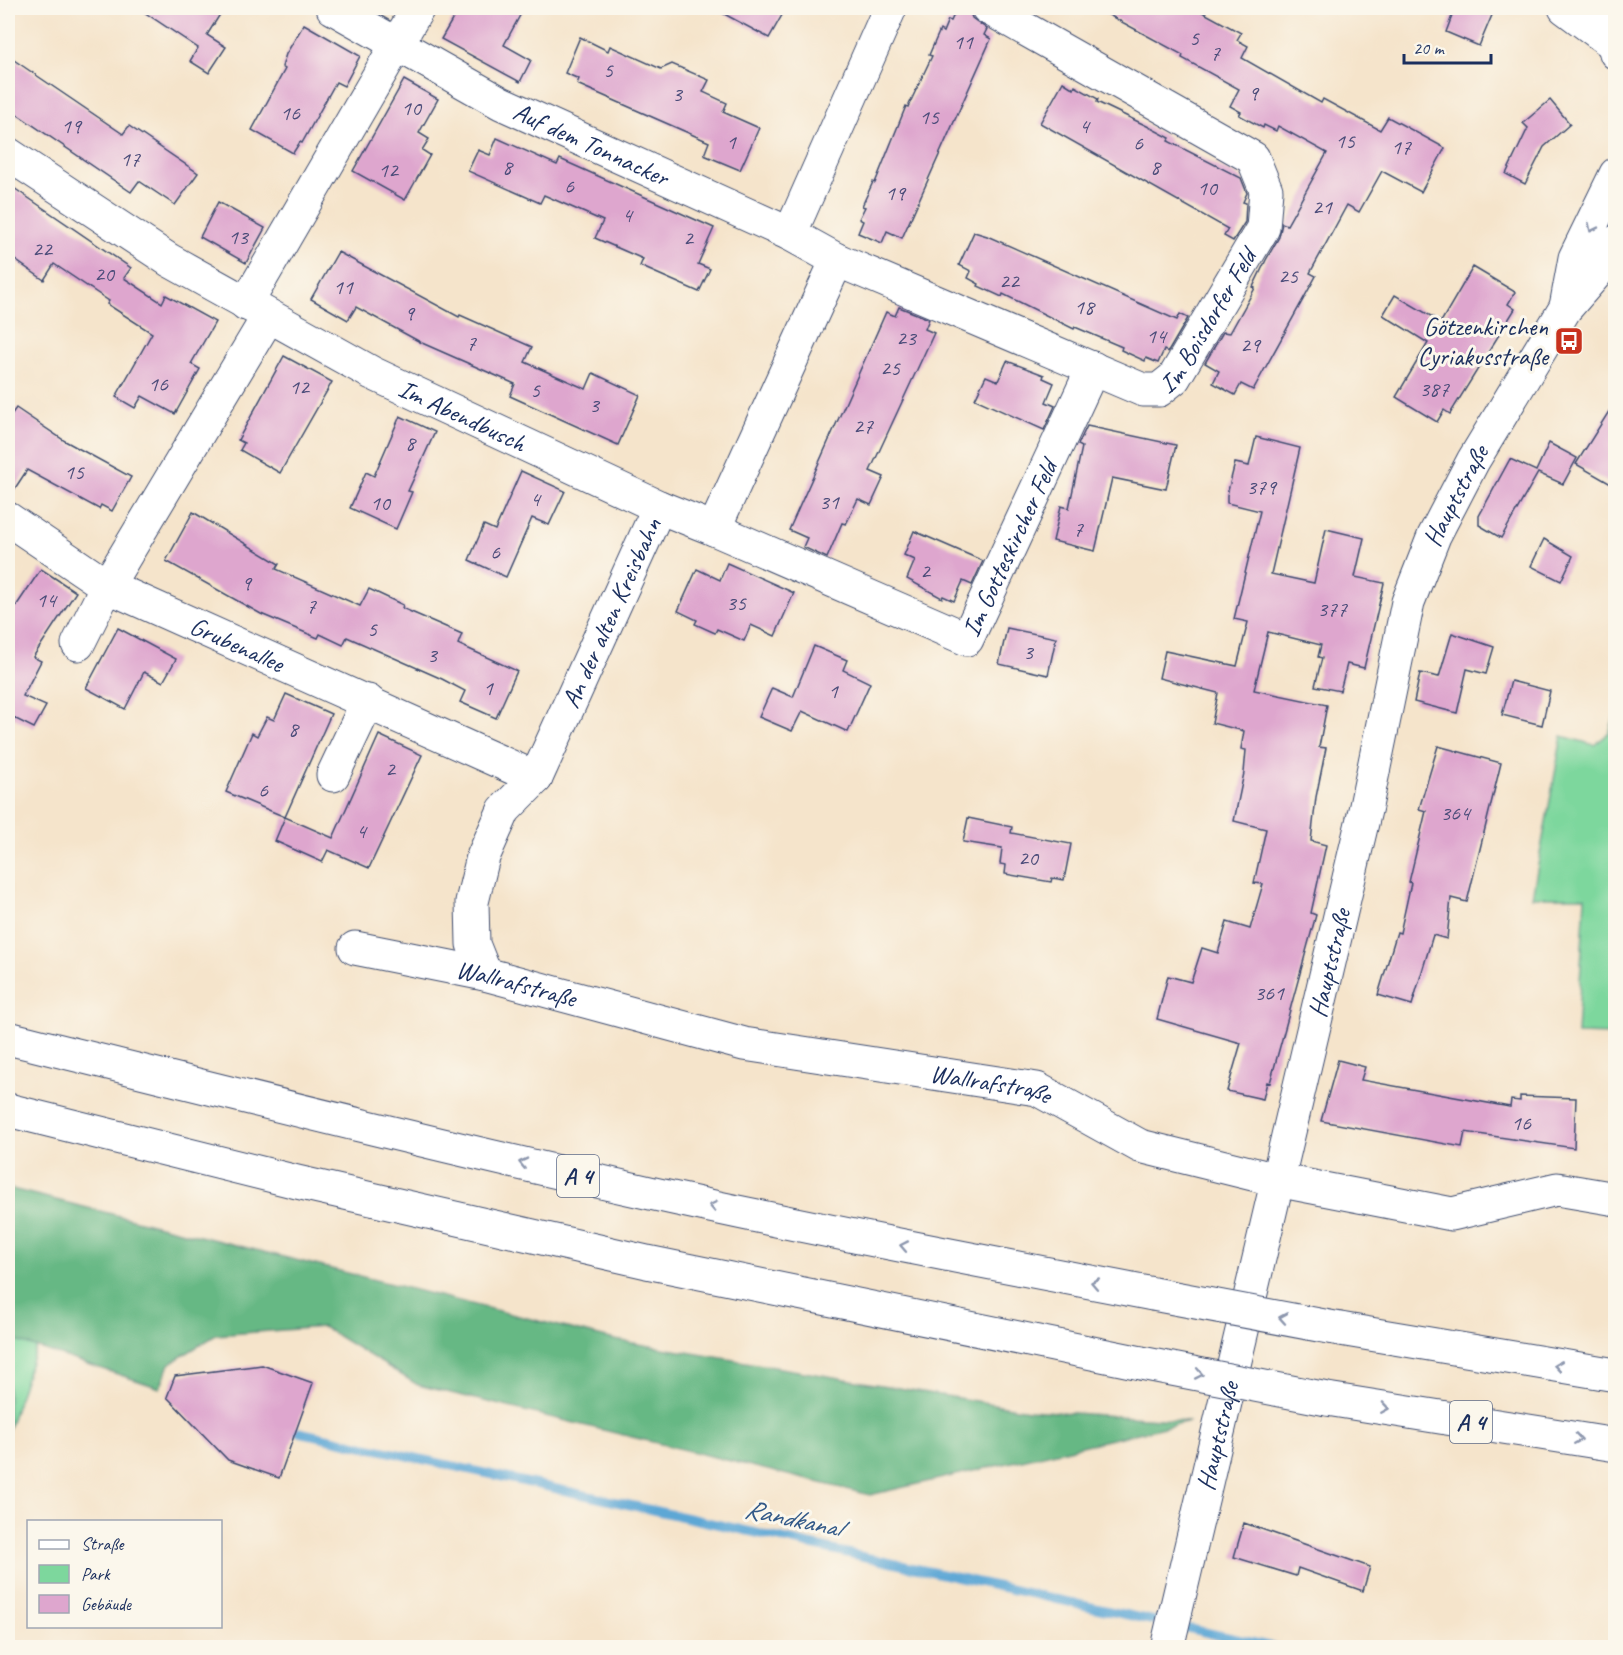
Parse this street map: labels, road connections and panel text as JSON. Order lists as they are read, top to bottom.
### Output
{
  "streets": {
    "main road": [
      "Auf dem Tonnacker",
      "Im Boisdorfer Feld",
      "Im Abendbusch",
      "Hauptstraße",
      "Im Gotteskircher Feld",
      "An der alten Kreisbahn",
      "Grubenallee",
      "Wallrafstraße",
      "A 4"
    ]
  },
  "crossings": [
    ["Auf dem Tonnacker", "Im Boisdorfer Feld"],
    ["Im Boisdorfer Feld", "Im Gotteskircher Feld"],
    ["Im Abendbusch", "An der alten Kreisbahn"],
    ["Hauptstraße", "Wallrafstraße"],
    ["Im Gotteskircher Feld", "An der alten Kreisbahn"],
    ["An der alten Kreisbahn", "Grubenallee"],
    ["An der alten Kreisbahn", "Wallrafstraße"]
  ],
  "water": ["Randkanal"],
  "places": {
    "bus stop": ["Götzenkirchen Cyriakusstraße"]
  },
  "house_numbers": [
    "5",
    "11",
    "7",
    "5",
    "9",
    "3",
    "10",
    "16",
    "15",
    "19",
    "4",
    "15",
    "1",
    "6",
    "17",
    "17",
    "8",
    "8",
    "12",
    "6",
    "10",
    "19",
    "21",
    "4",
    "13",
    "2",
    "22",
    "20",
    "25",
    "22",
    "11",
    "18",
    "9",
    "14",
    "23",
    "7",
    "29",
    "25",
    "16",
    "12",
    "387",
    "5",
    "3",
    "27",
    "8",
    "15",
    "379",
    "4",
    "31",
    "10",
    "7",
    "6",
    "2",
    "9",
    "14",
    "35",
    "7",
    "377",
    "5",
    "3",
    "3",
    "1",
    "1",
    "8",
    "2",
    "6",
    "364",
    "4",
    "20",
    "361",
    "16"
  ],
  "legend": ["Straße", "Park", "Gebäude"],
  "scale_bar": "20 m"
}
